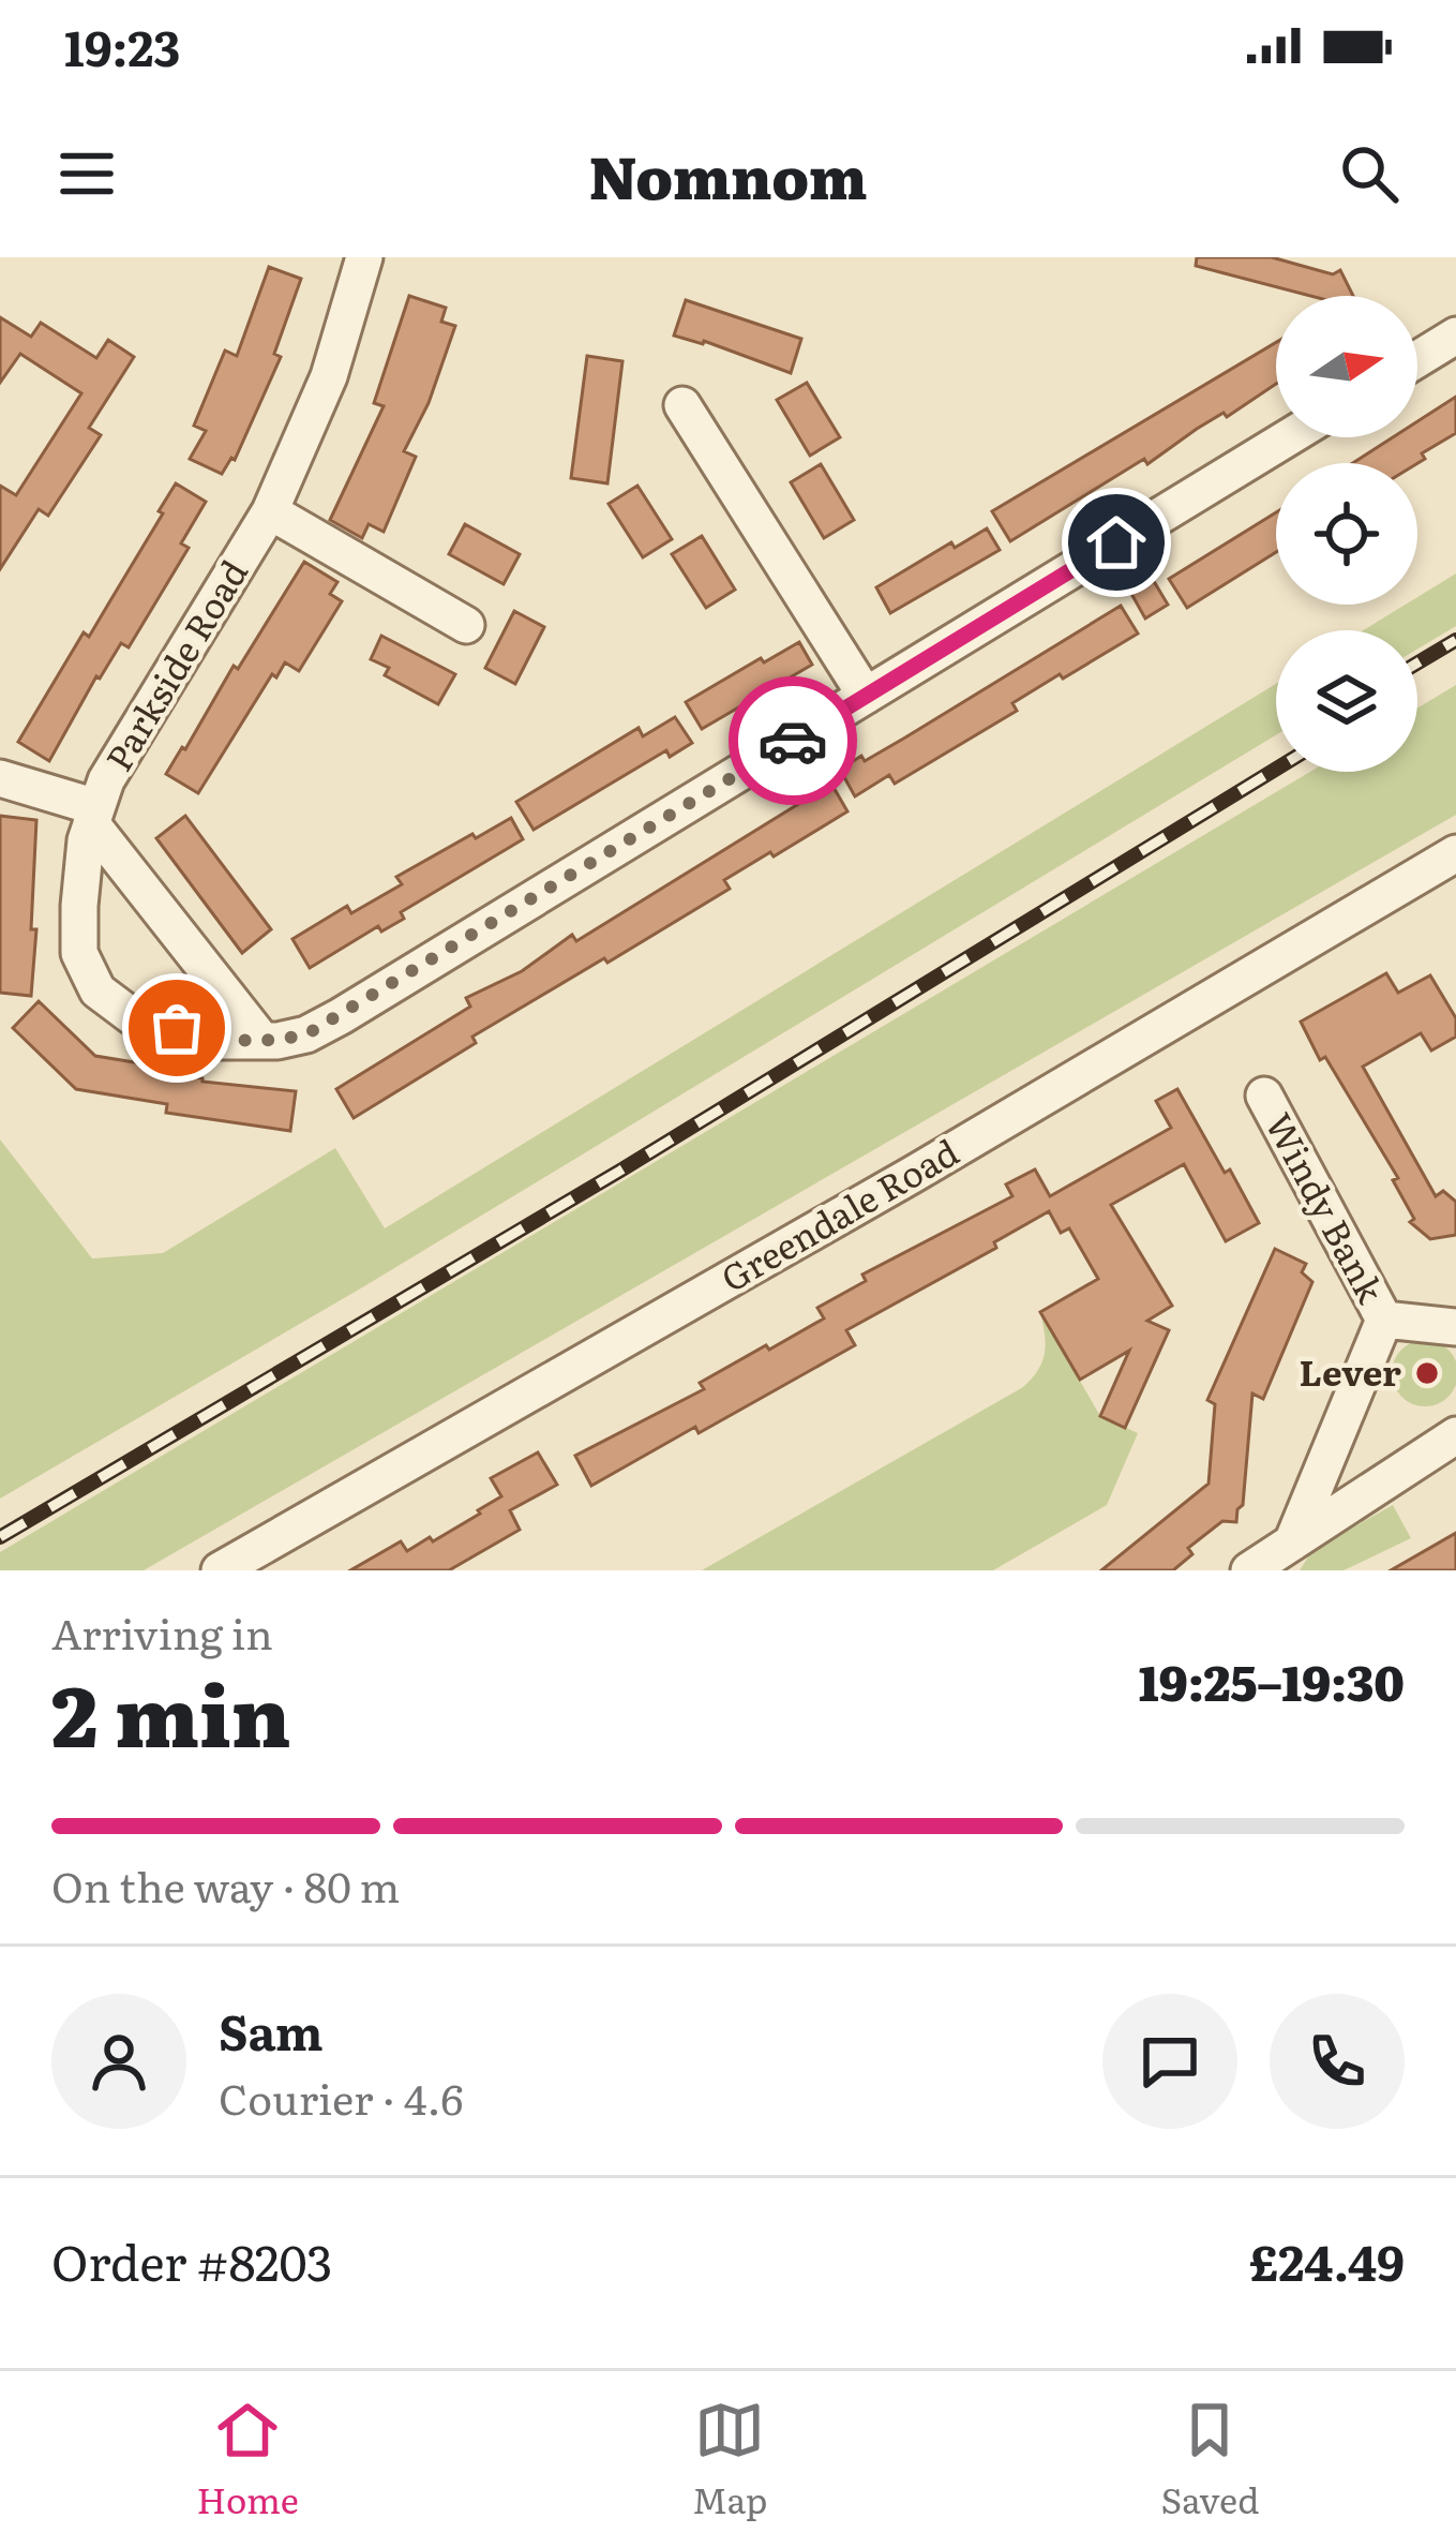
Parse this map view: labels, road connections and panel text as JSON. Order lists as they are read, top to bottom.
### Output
{
  "streets": {
    "street": ["Parkside Road", "Windy Bank", "Greendale Road"]
  },
  "places": ["Lever"],
  "north": "right",
  "page": {
    "status": "19:23",
    "header": "Nomnom",
    "heading": ["2 min", "Arriving in", "19:25–19:30"],
    "panel": [
      "Sam",
      "Courier · 4.6",
      "Order #8203",
      "£24.49"
    ],
    "bar": "On the way · 80 m",
    "tabs": ["Home", "Map", "Saved"]
  }
}
